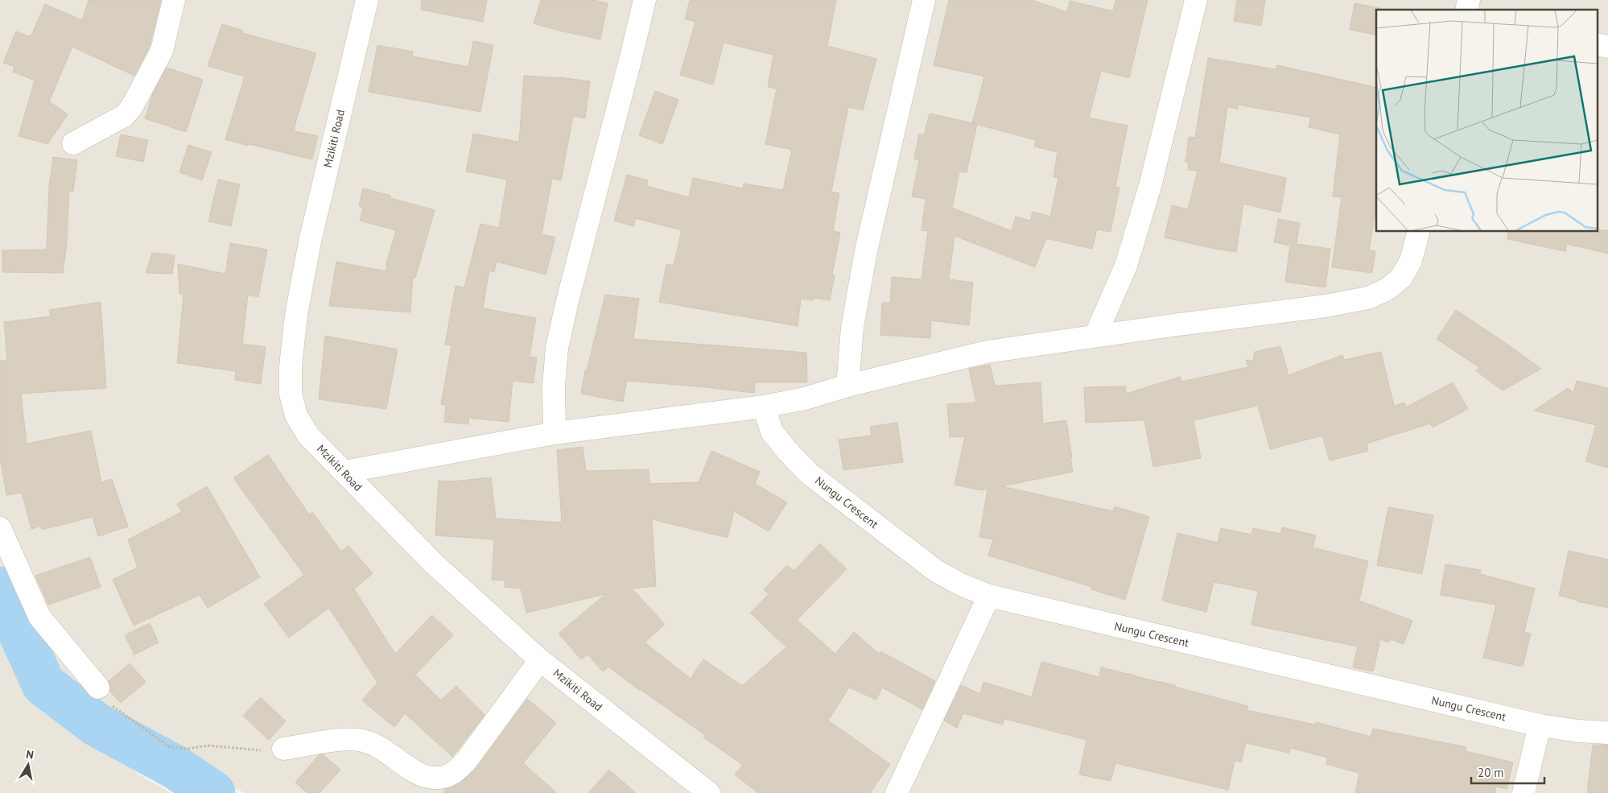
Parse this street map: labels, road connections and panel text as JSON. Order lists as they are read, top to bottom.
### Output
{
  "streets": {
    "street": ["Mzikiti Road", "Nungu Crescent"]
  },
  "scale_bar": "20 m",
  "north": "top"
}
